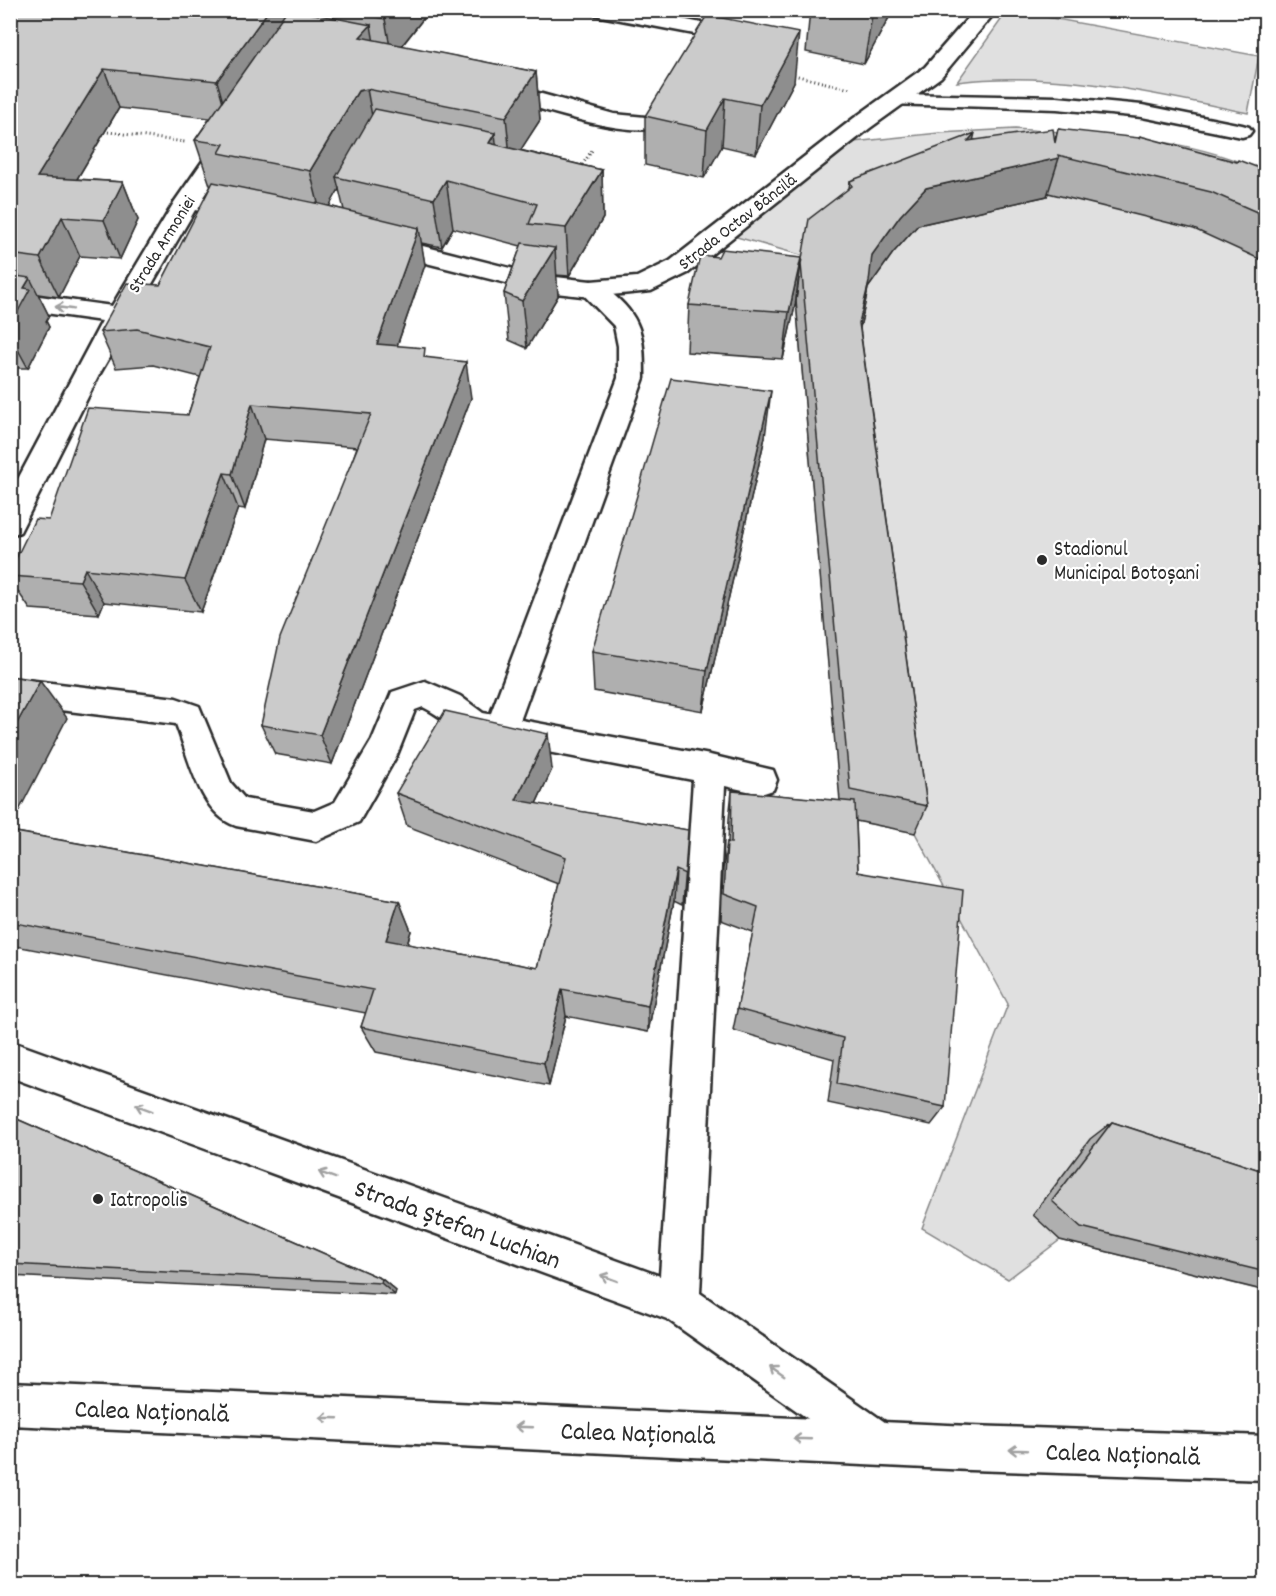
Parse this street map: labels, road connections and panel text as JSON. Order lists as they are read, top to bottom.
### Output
{
  "streets": {
    "street": [
      "Strada Octav Băncilă",
      "Strada Armoniei",
      "Strada Ștefan Luchian",
      "Calea Națională"
    ]
  },
  "crossings": [
    ["Strada Ștefan Luchian", "Calea Națională"]
  ],
  "one_way": ["Strada Ștefan Luchian", "Calea Națională"],
  "places": ["Stadionul Municipal Botoșani", "Iatropolis"]
}
